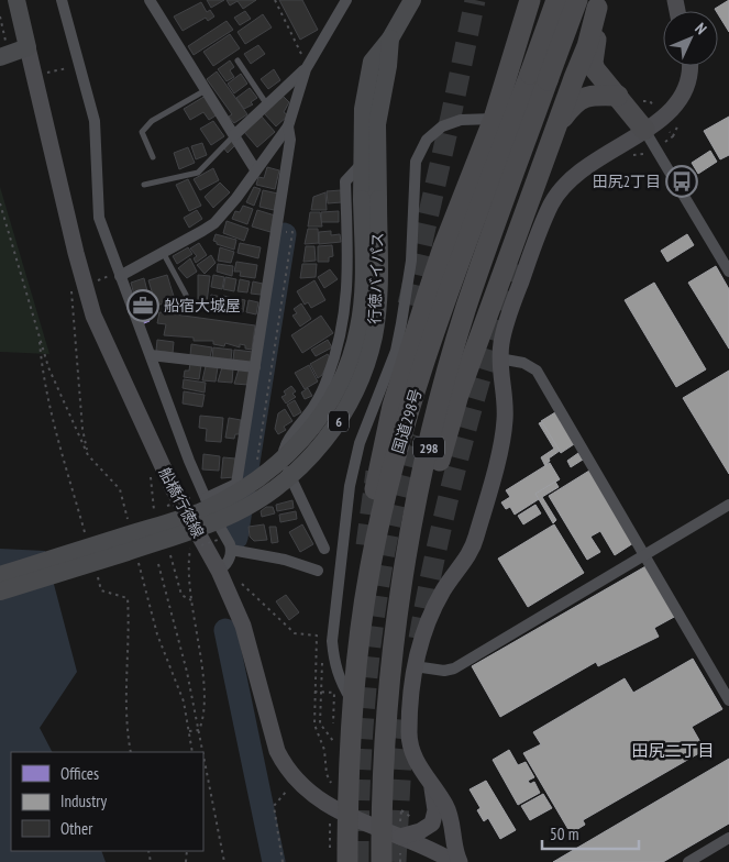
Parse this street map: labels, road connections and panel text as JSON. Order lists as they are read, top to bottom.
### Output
{
  "streets": {
    "highway": ["国道298号", "298"],
    "main road": ["行徳バイパス", "6"],
    "street": ["船橋行徳線"]
  },
  "crossings": [
    ["国道298号", "298"],
    ["国道298号", "船橋行徳線"]
  ],
  "districts": ["田尻二丁目"],
  "places": {
    "bus stop": ["田尻2丁目"],
    "office": ["船宿大城屋"]
  },
  "legend": ["Offices", "Industry", "Other"],
  "scale_bar": "50 m",
  "north": "top right"
}
